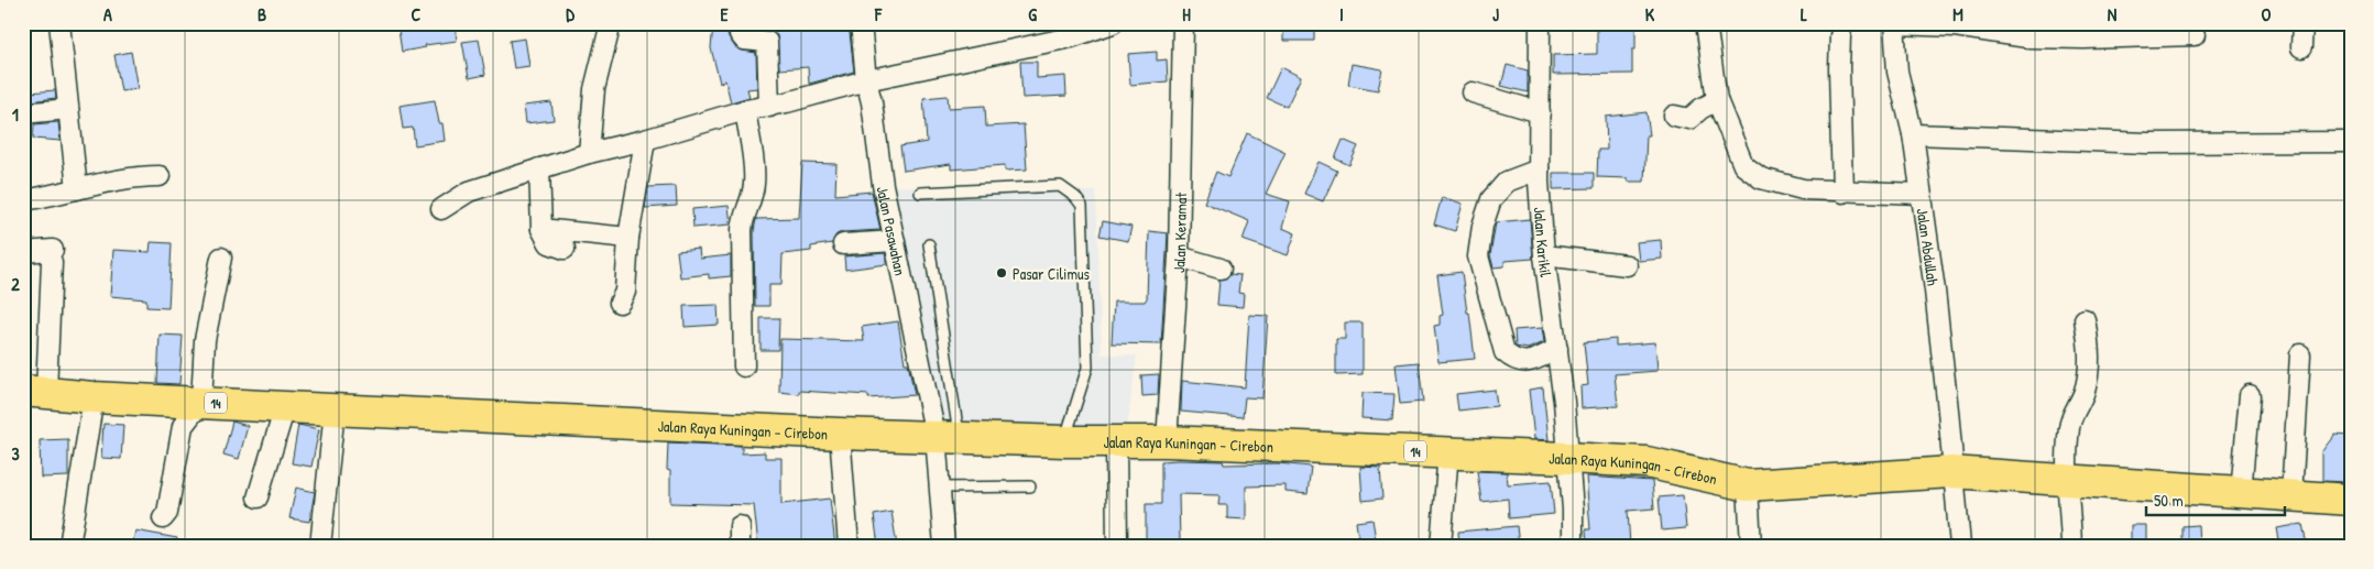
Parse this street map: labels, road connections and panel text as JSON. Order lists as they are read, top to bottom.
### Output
{
  "streets": {
    "highway": ["14", "Jalan Raya Kuningan - Cirebon"],
    "street": [
      "Jalan Pasawahan",
      "Jalan Keramat",
      "Jalan Karikil",
      "Jalan Abdullah"
    ]
  },
  "crossings": [
    ["Jalan Pasawahan", "Jalan Raya Kuningan - Cirebon"],
    ["Jalan Keramat", "Jalan Raya Kuningan - Cirebon"],
    ["Jalan Karikil", "Jalan Raya Kuningan - Cirebon"],
    ["Jalan Abdullah", "Jalan Raya Kuningan - Cirebon"]
  ],
  "places": ["Pasar Cilimus"],
  "scale_bar": "50 m",
  "grid": {
    "columns": [
      "A",
      "B",
      "C",
      "D",
      "E",
      "F",
      "G",
      "H",
      "I",
      "J",
      "K",
      "L",
      "M",
      "N",
      "O"
    ],
    "rows": ["1", "2", "3"]
  }
}
